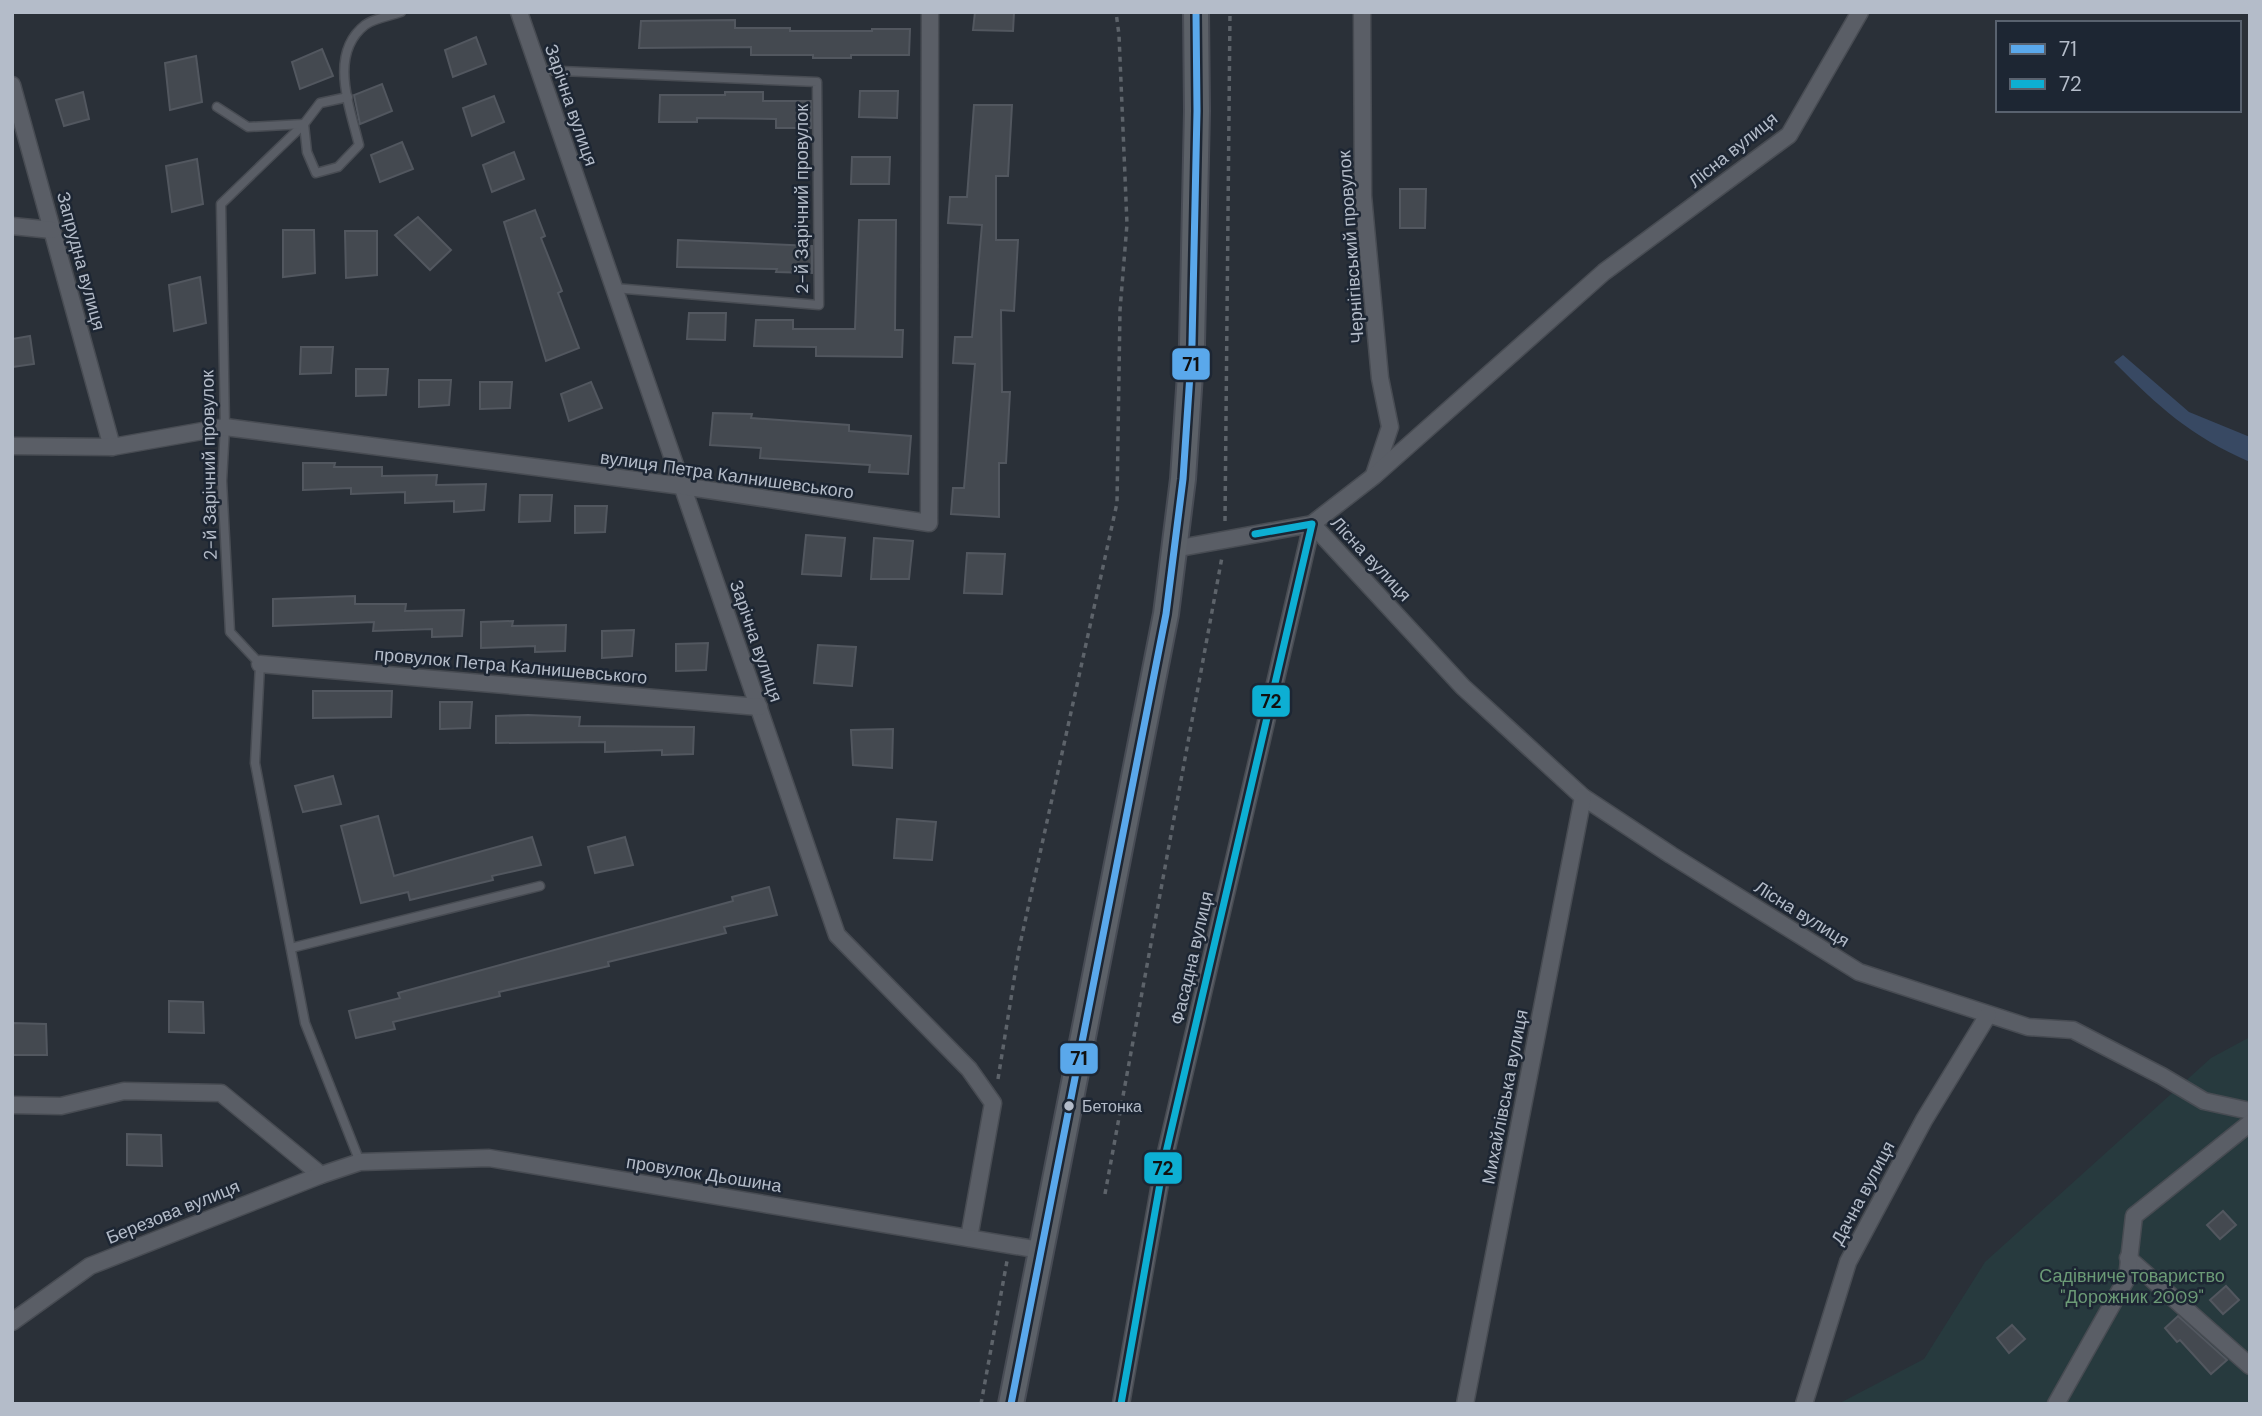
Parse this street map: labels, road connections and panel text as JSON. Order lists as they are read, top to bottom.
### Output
{
  "streets": {
    "street": [
      "Зарічна вулиця",
      "Лісна вулиця",
      "Чернігівський провулок",
      "Запрудна вулиця",
      "вулиця Петра Калнишевського",
      "провулок Петра Калнишевського",
      "Фасадна вулиця",
      "Михайлівська вулиця",
      "провулок Дьошина",
      "Дачна вулиця",
      "Березова вулиця"
    ],
    "lane": ["2-й Зарічний провулок"]
  },
  "crossings": [
    ["Зарічна вулиця", "2-й Зарічний провулок"],
    ["Зарічна вулиця", "вулиця Петра Калнишевського"],
    ["Зарічна вулиця", "провулок Петра Калнишевського"],
    ["Зарічна вулиця", "провулок Дьошина"],
    ["Лісна вулиця", "Чернігівський провулок"],
    ["Лісна вулиця", "Фасадна вулиця"],
    ["Лісна вулиця", "Михайлівська вулиця"],
    ["Лісна вулиця", "Дачна вулиця"],
    ["2-й Зарічний провулок", "вулиця Петра Калнишевського"],
    ["2-й Зарічний провулок", "провулок Петра Калнишевського"],
    ["Запрудна вулиця", "вулиця Петра Калнишевського"],
    ["провулок Дьошина", "Березова вулиця"]
  ],
  "parks": ["Садівниче товариство \"Дорожник 2009\""],
  "places": ["Бетонка"],
  "lines": ["transit line 71", "transit line 72"],
  "legend": ["71", "72"]
}
